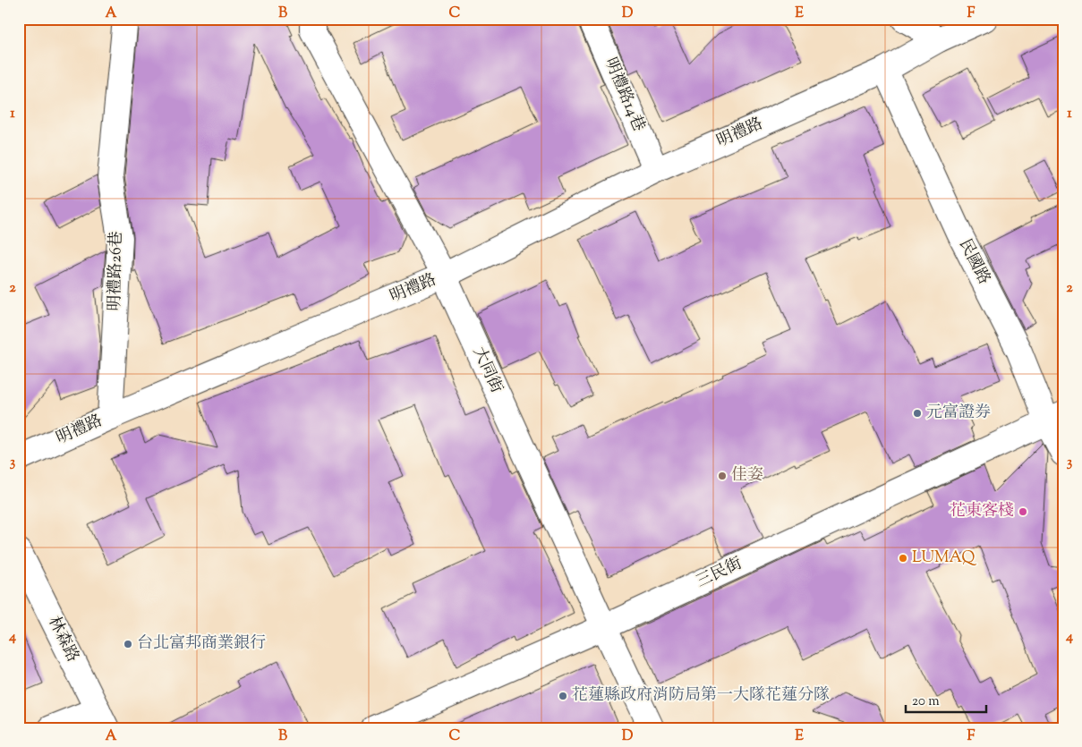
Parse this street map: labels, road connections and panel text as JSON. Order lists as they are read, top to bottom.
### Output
{
  "streets": {
    "street": [
      "明禮路14巷",
      "明禮路",
      "民國路",
      "明禮路26巷",
      "大同街",
      "三民街",
      "林森路"
    ]
  },
  "crossings": [
    ["明禮路14巷", "明禮路"],
    ["明禮路", "民國路"],
    ["明禮路", "明禮路26巷"],
    ["明禮路", "大同街"],
    ["民國路", "三民街"],
    ["大同街", "三民街"]
  ],
  "places": [
    "元富證券",
    "佳姿",
    "花東客棧",
    "LUMAQ",
    "台北富邦商業銀行",
    "花蓮縣政府消防局第一大隊花蓮分隊"
  ],
  "scale_bar": "20 m",
  "grid": {
    "columns": [
      "A",
      "B",
      "C",
      "D",
      "E",
      "F"
    ],
    "rows": [
      "1",
      "2",
      "3",
      "4"
    ]
  }
}
